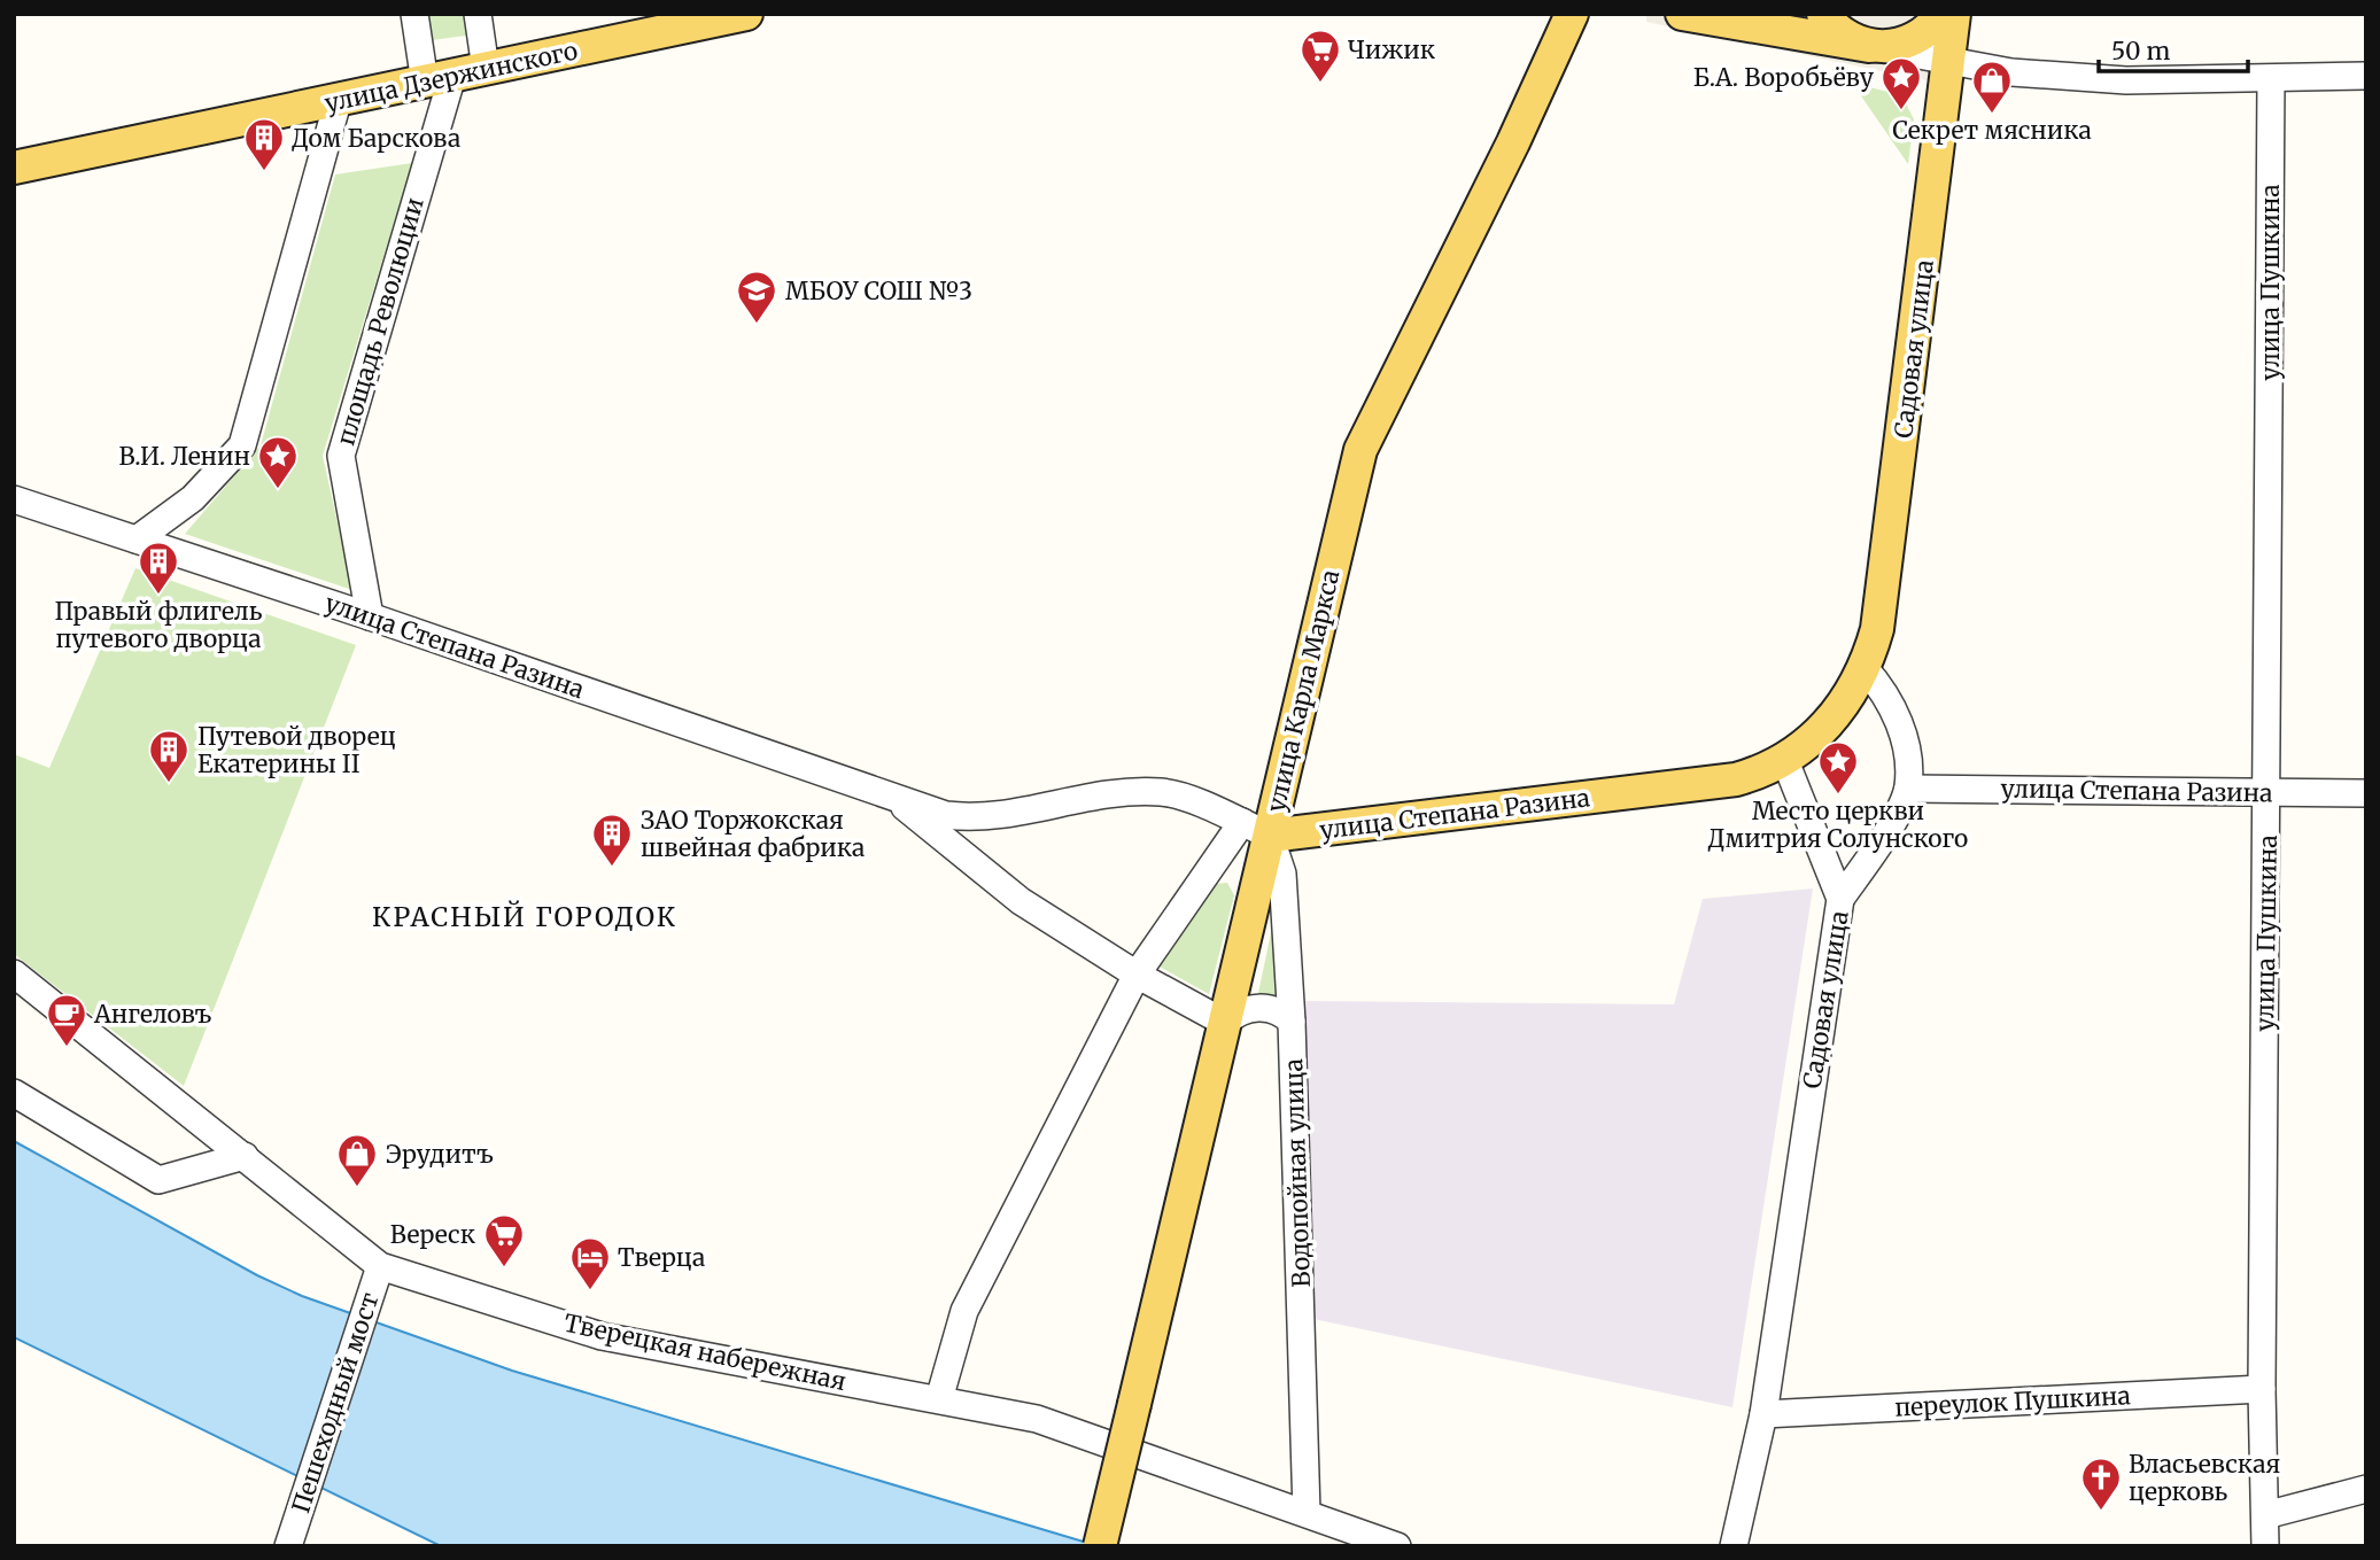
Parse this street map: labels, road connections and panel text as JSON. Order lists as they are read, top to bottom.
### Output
{
  "streets": {
    "main road": [
      "улица Дзержинского",
      "Садовая улица",
      "улица Степана Разина",
      "улица Карла Маркса"
    ],
    "street": [
      "улица Пушкина",
      "площадь Революции",
      "Водопойная улица",
      "Тверецкая набережная",
      "переулок Пушкина",
      "Пешеходный мост"
    ]
  },
  "crossings": [
    ["улица Дзержинского", "площадь Революции"],
    ["улица Пушкина", "улица Степана Разина"],
    ["улица Пушкина", "переулок Пушкина"],
    ["площадь Революции", "улица Степана Разина"],
    ["Садовая улица", "улица Степана Разина"],
    ["Садовая улица", "переулок Пушкина"],
    ["улица Степана Разина", "улица Карла Маркса"],
    ["улица Степана Разина", "Водопойная улица"],
    ["улица Карла Маркса", "Водопойная улица"],
    ["улица Карла Маркса", "Тверецкая набережная"],
    ["Водопойная улица", "Тверецкая набережная"],
    ["Тверецкая набережная", "Пешеходный мост"]
  ],
  "districts": ["КРАСНЫЙ ГОРОДОК"],
  "places": {
    "supermarket": ["Чижик", "Вереск"],
    "place": ["Б.А. Воробьёву", "В.И. Ленин", "Место церкви Дмитрия Солунского"],
    "shop": ["Секрет мясника", "Эрудитъ"],
    "building": [
      "Дом Барскова",
      "Правый флигель путевого дворца",
      "Путевой дворец Екатерины II",
      "ЗАО Торжокская швейная фабрика"
    ],
    "school or university": ["МБОУ СОШ №3"],
    "cafe": ["Ангеловъ"],
    "hotel": ["Тверца"],
    "church": ["Власьевская церковь"]
  },
  "scale_bar": "50 m"
}
